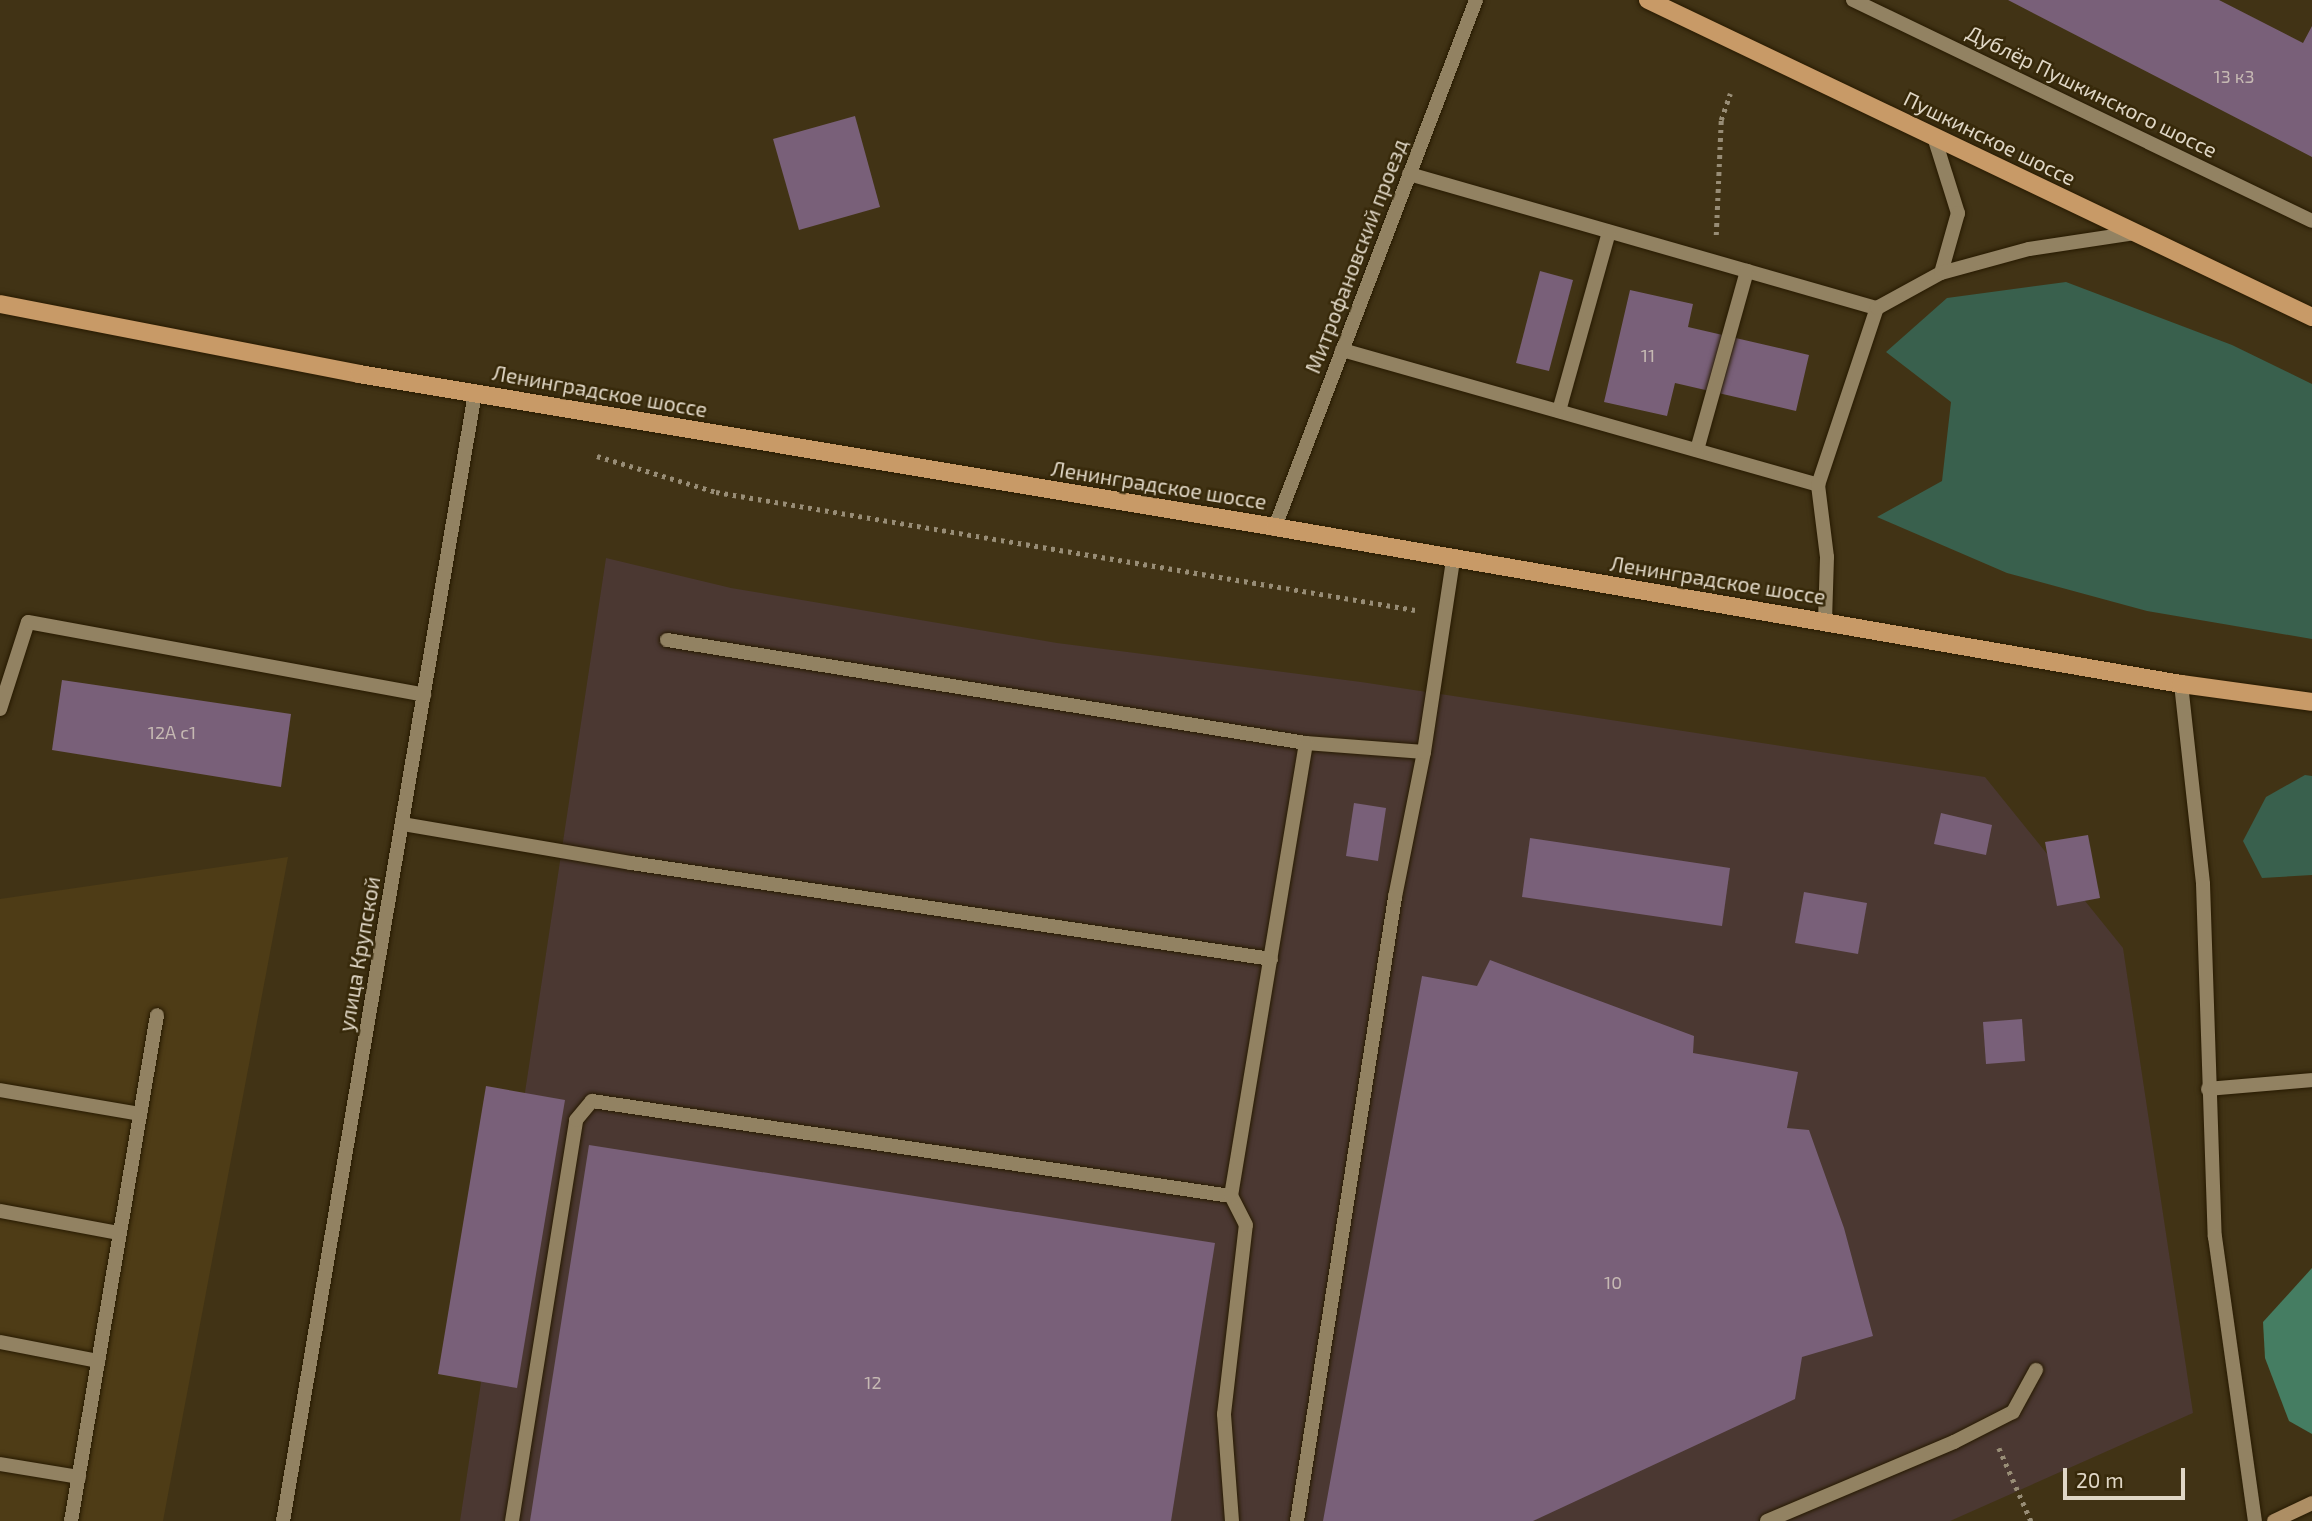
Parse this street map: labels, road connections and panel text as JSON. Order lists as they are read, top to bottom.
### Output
{
  "streets": {
    "main road": ["Пушкинское шоссе", "Ленинградское шоссе"],
    "street": ["Дублёр Пушкинского шоссе", "Митрофановский проезд", "улица Крупской"]
  },
  "crossings": [
    ["Митрофановский проезд", "Ленинградское шоссе"],
    ["Ленинградское шоссе", "улица Крупской"]
  ],
  "house_numbers": [
    "13 к3",
    "11",
    "12А с1",
    "10",
    "12"
  ],
  "scale_bar": "20 m"
}
